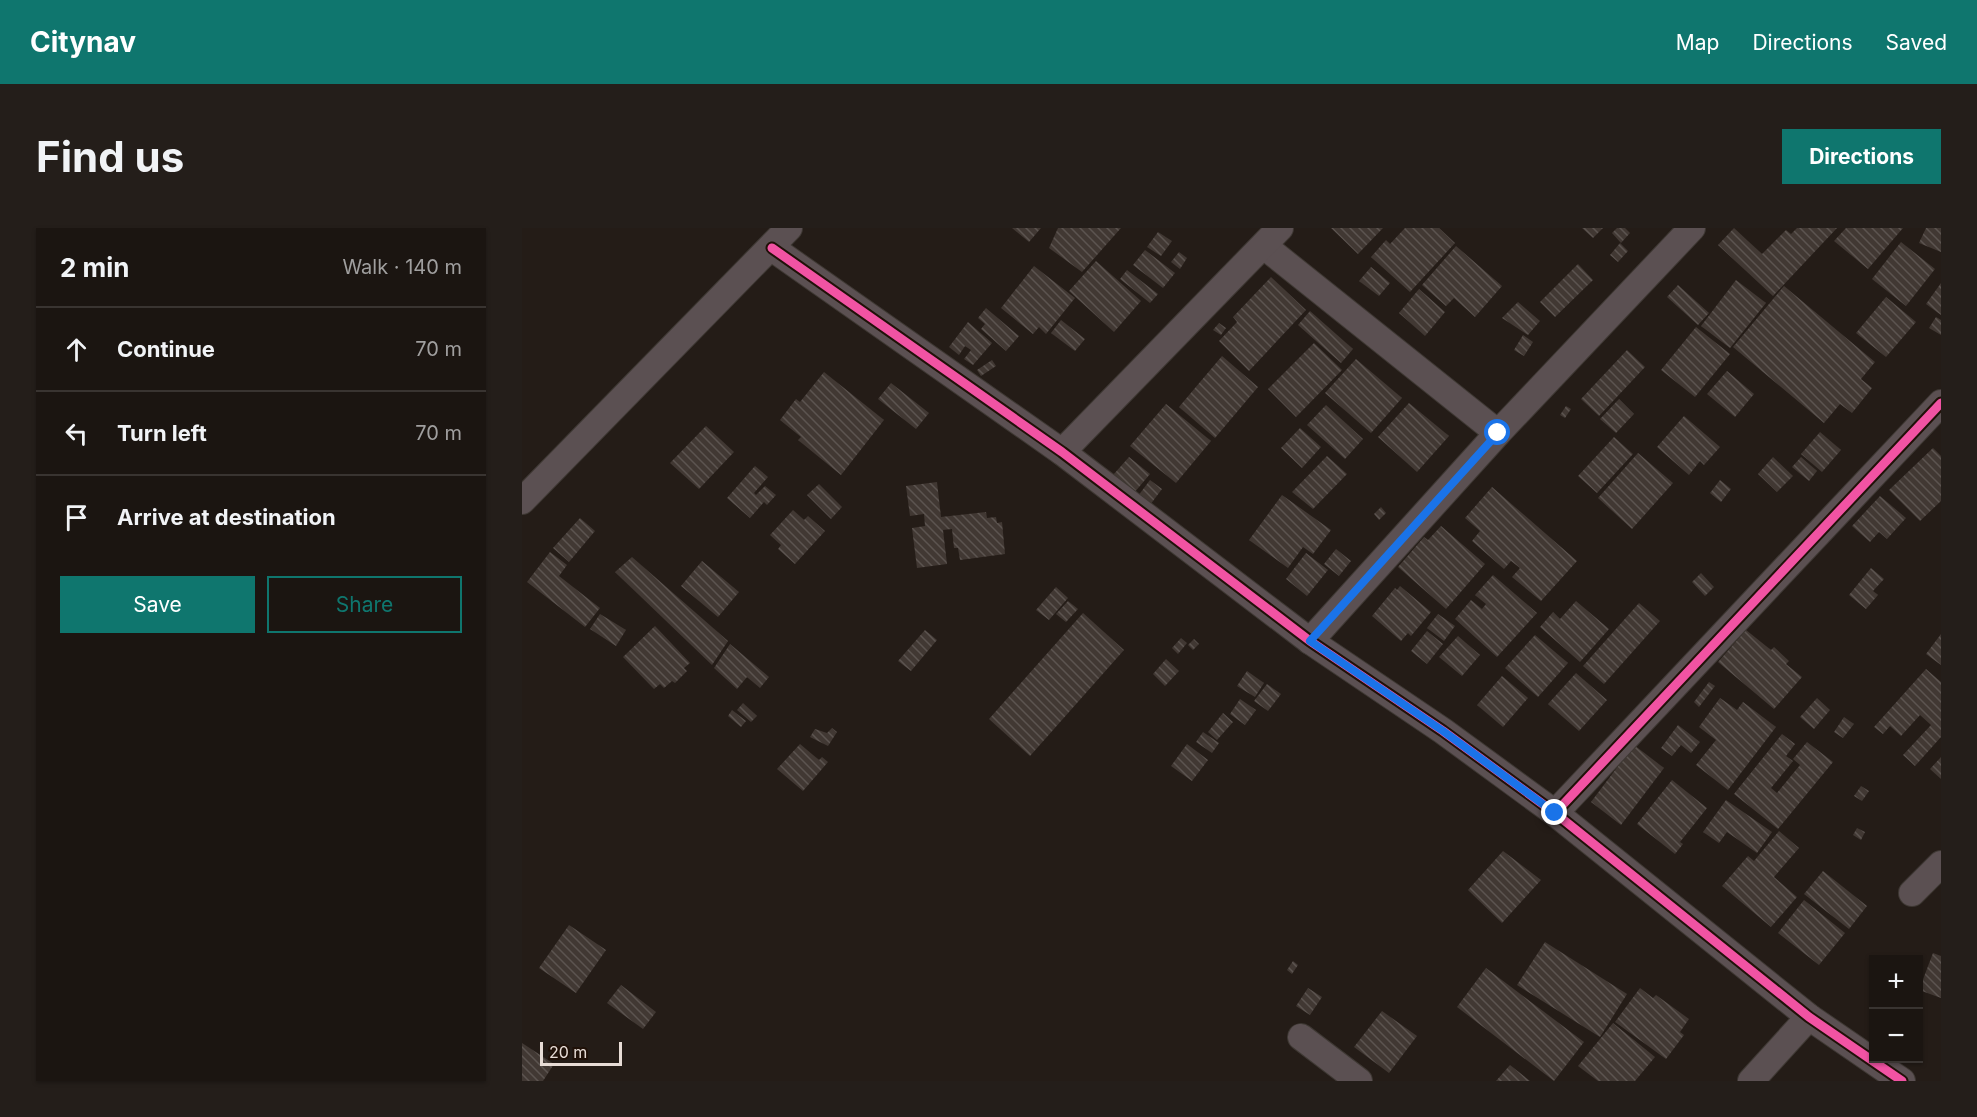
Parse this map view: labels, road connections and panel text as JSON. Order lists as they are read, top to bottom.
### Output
{
  "scale_bar": "20 m",
  "page": {
    "header": "Citynav",
    "nav": ["Map", "Directions", "Saved"],
    "buttons": [
      "Directions",
      ["Save", "Share"]
    ],
    "title": "Find us",
    "heading": ["2 min", "Walk · 140 m"],
    "list": [
      ["Continue", "70 m"],
      ["Turn left", "70 m"],
      "Arrive at destination"
    ],
    "map_buttons": ["+", "−"],
    "scale": "20 m"
  }
}
